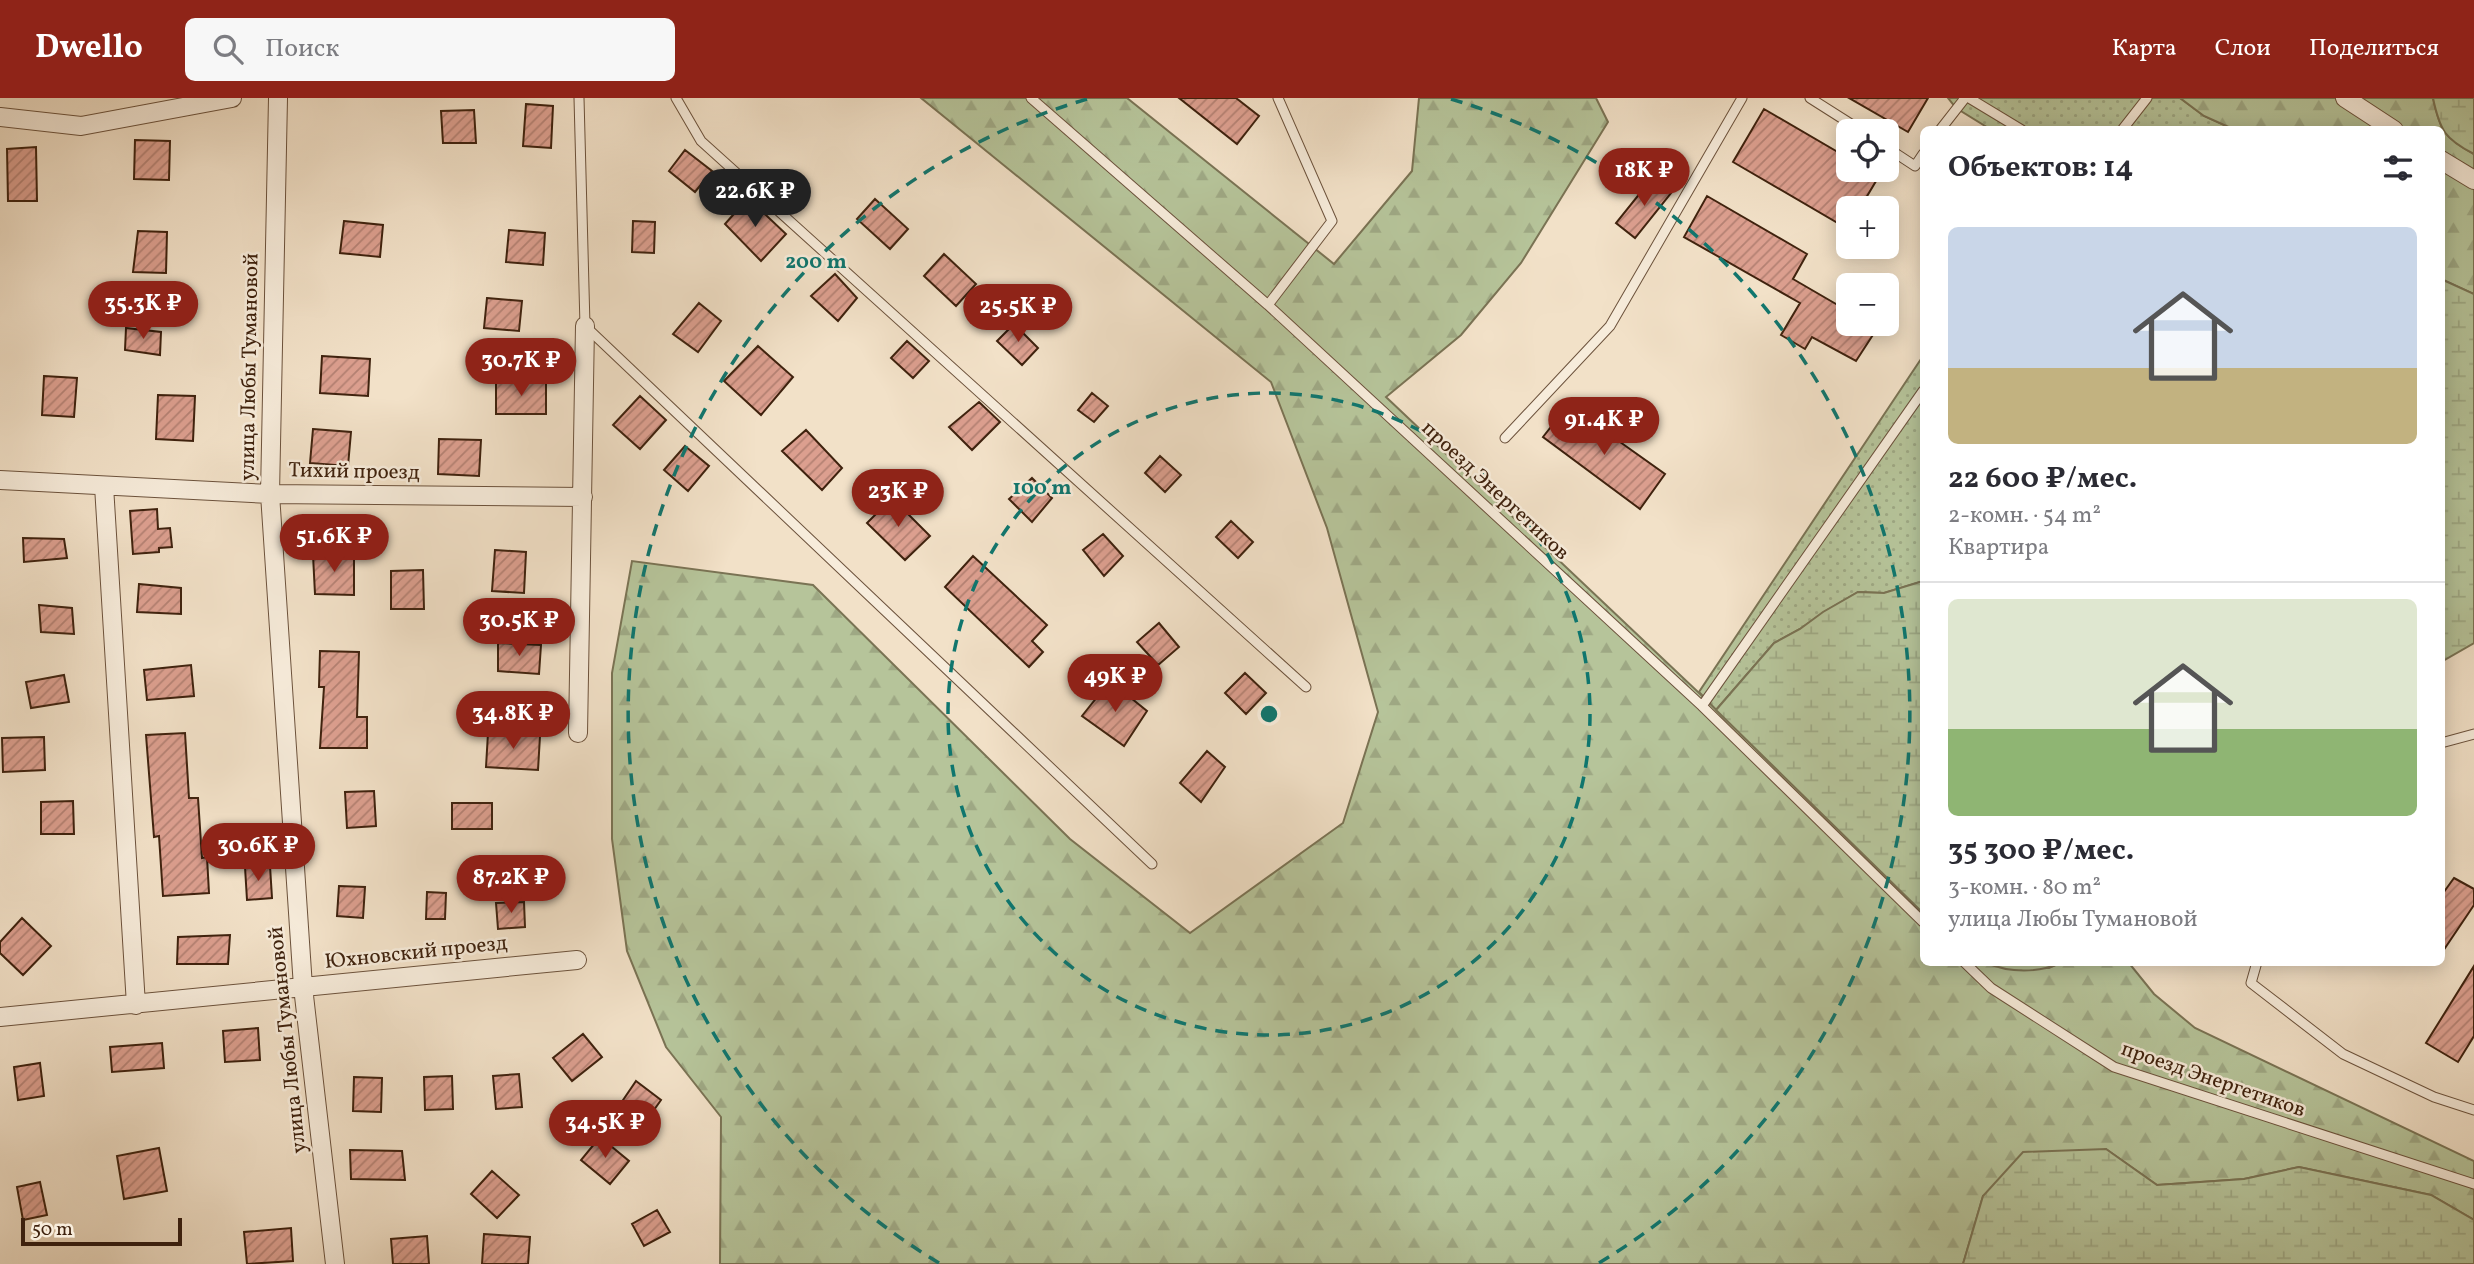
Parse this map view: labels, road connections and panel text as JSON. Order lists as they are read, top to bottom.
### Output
{
  "streets": {
    "street": ["улица Любы Тумановой", "Тихий проезд", "Юхновский проезд"],
    "lane": ["проезд Энергетиков"]
  },
  "crossings": [
    ["улица Любы Тумановой", "Тихий проезд"],
    ["улица Любы Тумановой", "Юхновский проезд"]
  ],
  "scale_bar": "50 m",
  "page": {
    "header": "Dwello",
    "search": "Поиск",
    "nav": ["Карта", "Слои", "Поделиться"],
    "map_buttons": ["+", "−"],
    "heading": "Объектов: 14",
    "price": [
      "18K ₽",
      "22.6K ₽",
      "35.3K ₽",
      "25.5K ₽",
      "30.7K ₽",
      "91.4K ₽",
      "23K ₽",
      "51.6K ₽",
      "30.5K ₽",
      "49K ₽",
      "34.8K ₽",
      "30.6K ₽",
      "87.2K ₽",
      "34.5K ₽"
    ],
    "list": [
      {
        "name": "22 600 ₽/мес.",
        "note": "2-комн. · 54 m² · Квартира"
      },
      {
        "name": "35 300 ₽/мес.",
        "note": "3-комн. · 80 m² · улица Любы Тумановой"
      }
    ],
    "scale": "50 m"
  },
  "rings": ["200 m", "100 m"]
}
